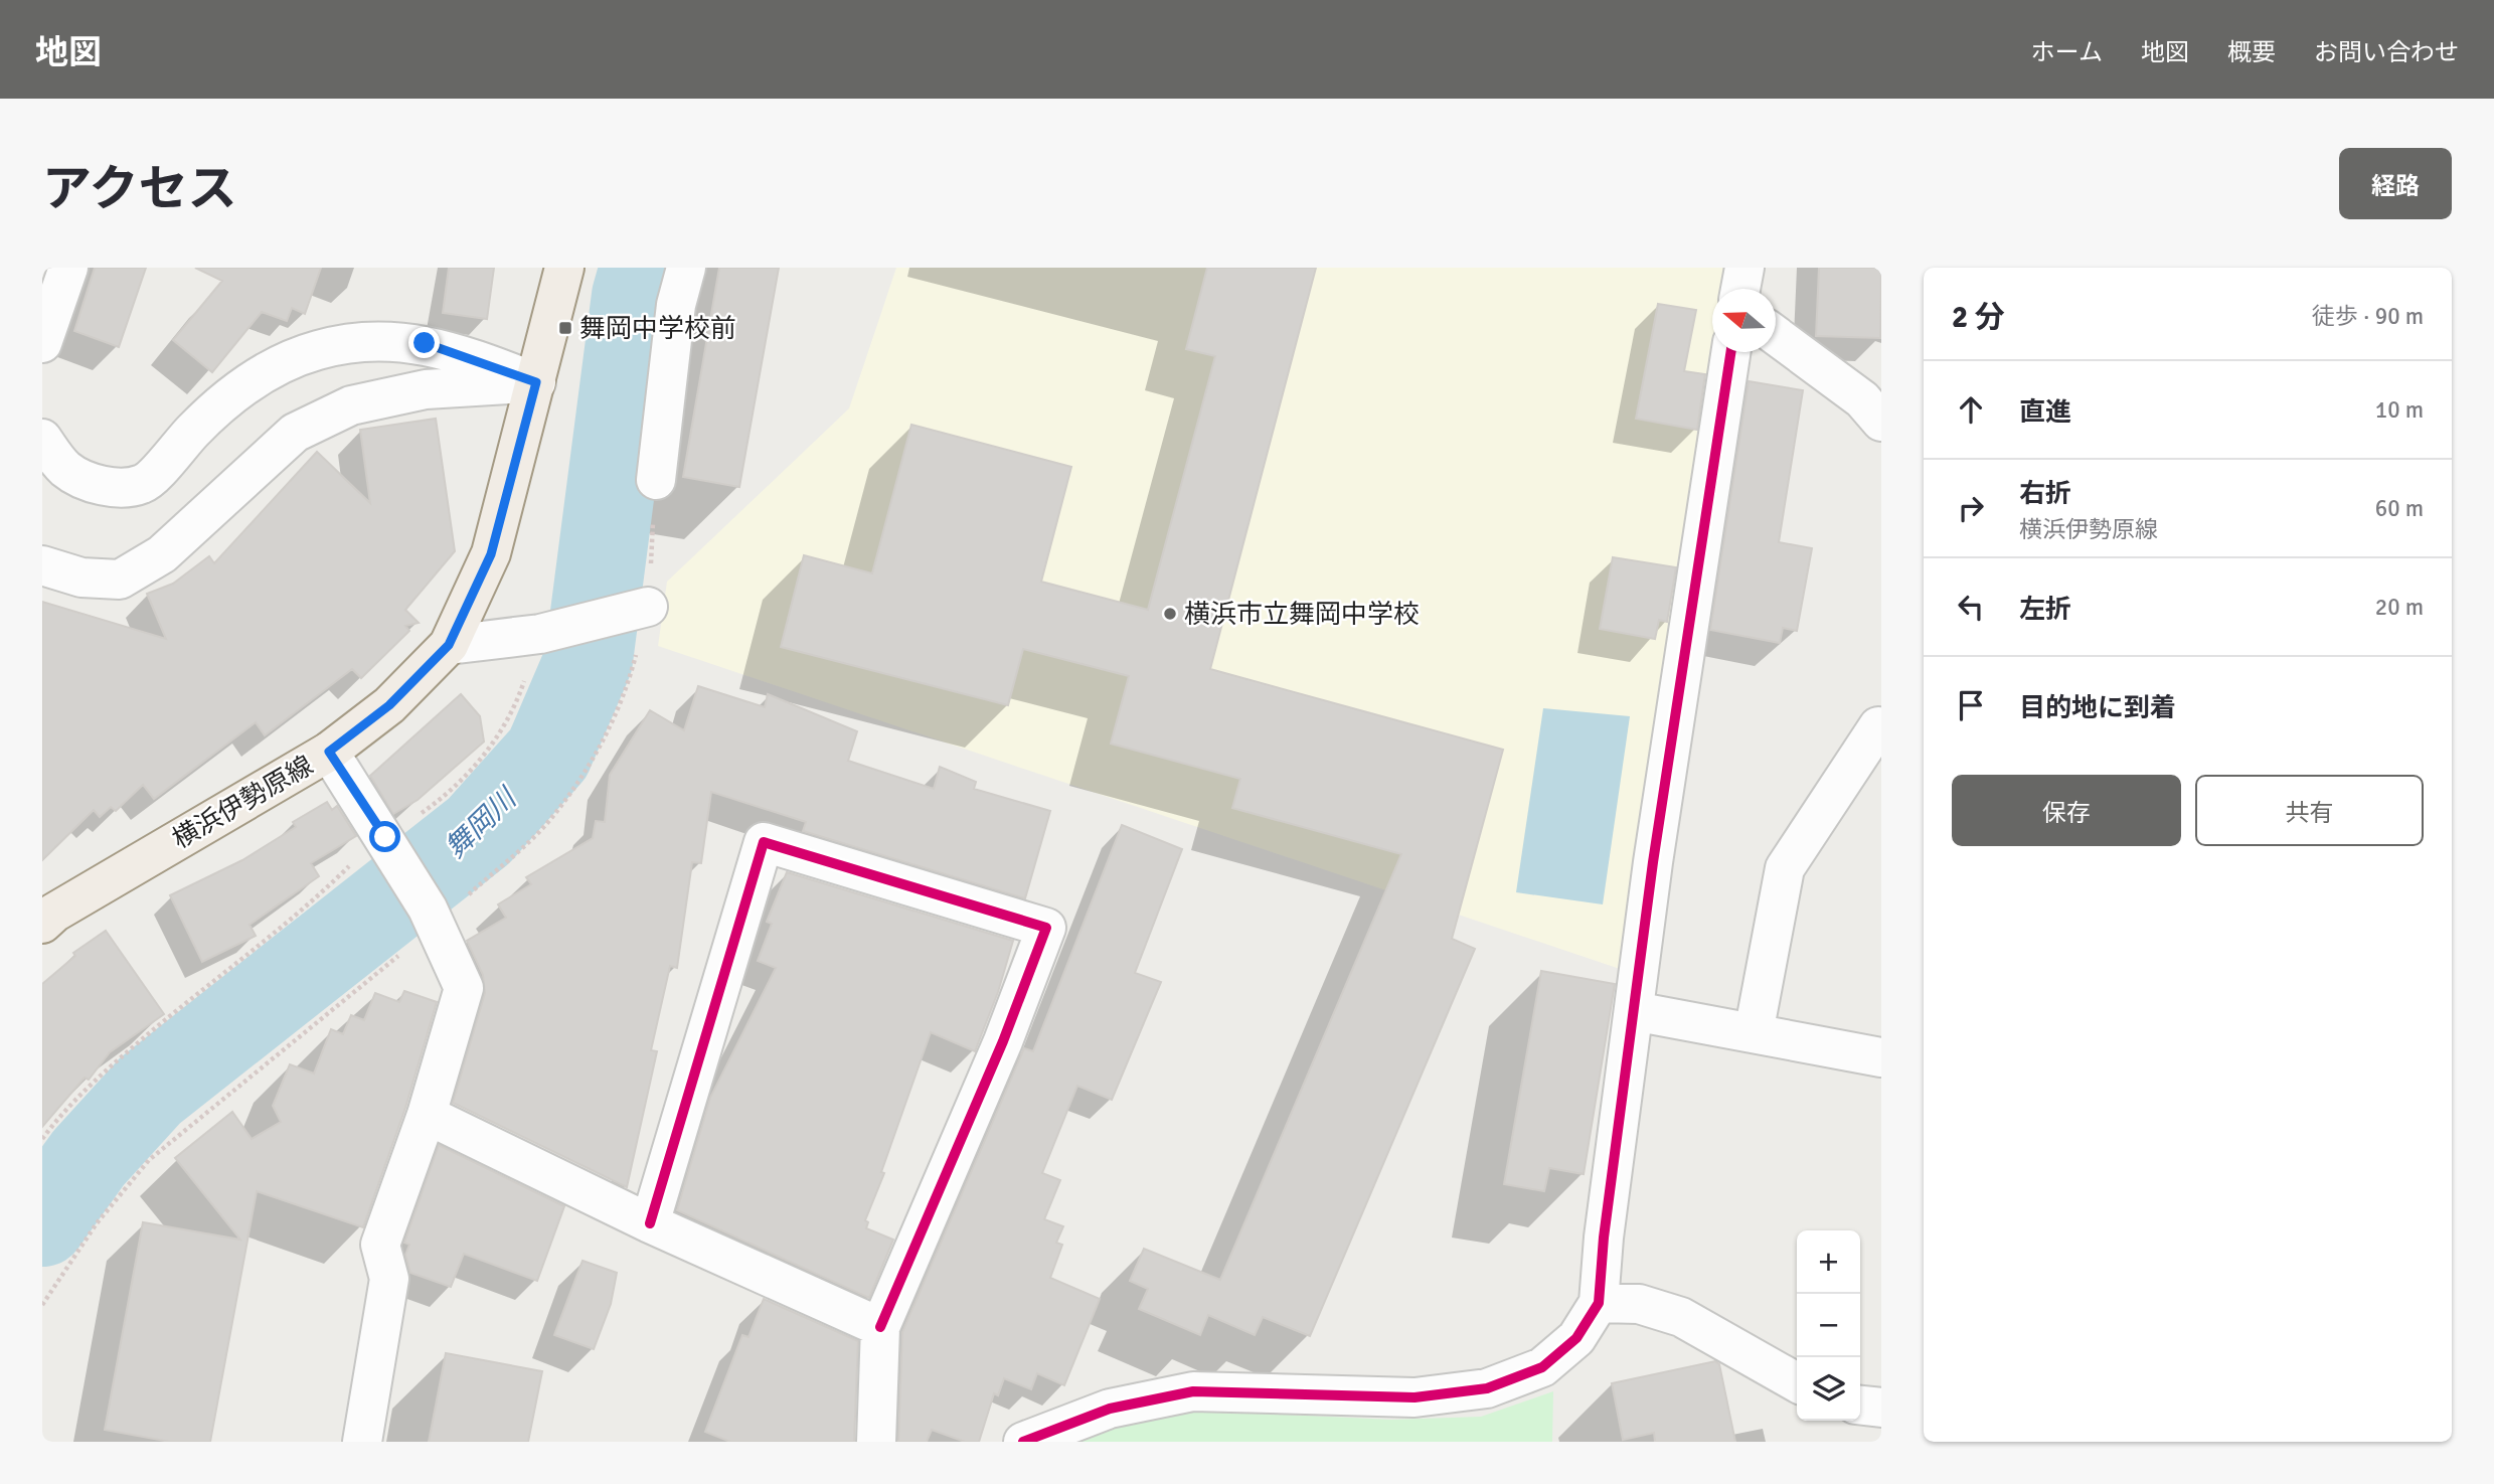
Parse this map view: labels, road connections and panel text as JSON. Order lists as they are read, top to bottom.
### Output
{
  "streets": {
    "main road": ["横浜伊勢原線"]
  },
  "water": ["舞岡川"],
  "places": {
    "transit": ["舞岡中学校前"],
    "other": ["横浜市立舞岡中学校"]
  },
  "north": "left",
  "page": {
    "header": "地図",
    "nav": [
      "ホーム",
      "地図",
      "概要",
      "お問い合わせ"
    ],
    "title": "アクセス",
    "buttons": [
      "経路",
      ["保存", "共有"]
    ],
    "heading": ["2 分", "徒歩 · 90 m"],
    "list": [
      ["直進", "10 m"],
      ["右折", "横浜伊勢原線", "60 m"],
      ["左折", "20 m"],
      "目的地に到着"
    ],
    "map_buttons": ["+", "−"]
  }
}
